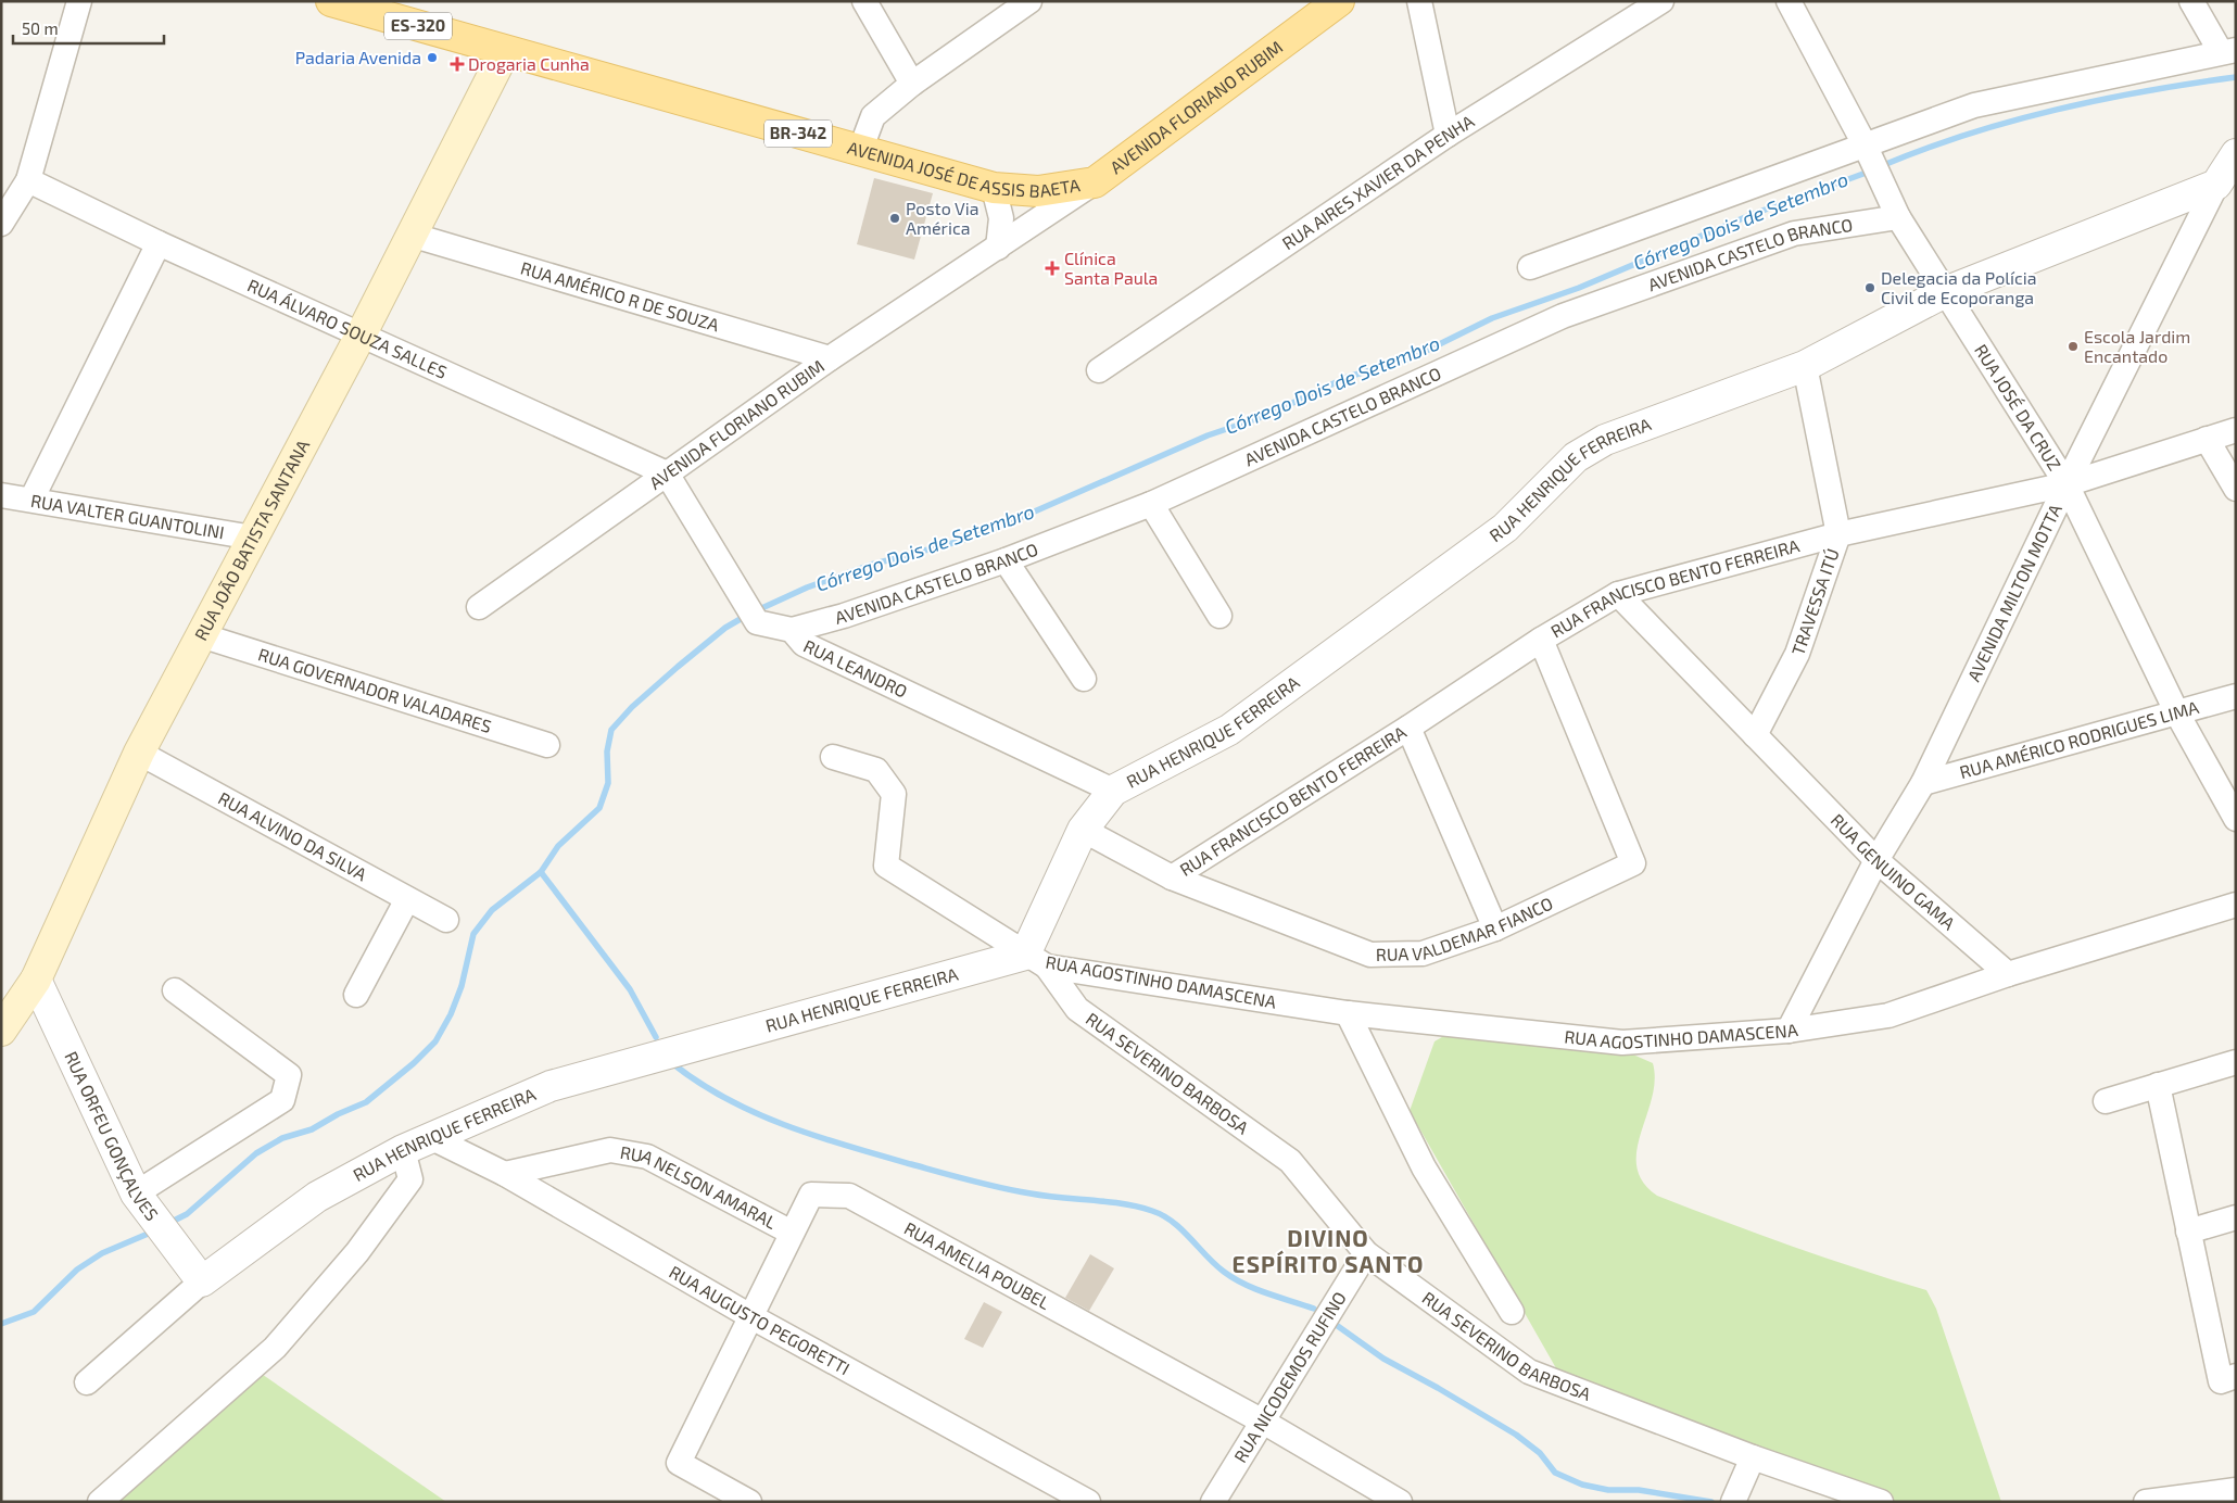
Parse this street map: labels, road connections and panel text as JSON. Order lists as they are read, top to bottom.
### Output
{
  "streets": {
    "main road": [
      "ES-320",
      "AVENIDA FLORIANO RUBIM",
      "BR-342",
      "AVENIDA JOSÉ DE ASSIS BAETA",
      "RUA JOÃO BATISTA SANTANA"
    ],
    "street": [
      "RUA AIRES XAVIER DA PENHA",
      "AVENIDA CASTELO BRANCO",
      "RUA AMÉRICO R DE SOUZA",
      "RUA ÁLVARO SOUZA SALLES",
      "RUA JOSÉ DA CRUZ",
      "RUA HENRIQUE FERREIRA",
      "RUA VALTER GUANTOLINI",
      "RUA FRANCISCO BENTO FERREIRA",
      "AVENIDA MILTON MOTTA",
      "TRAVESSA ITÚ",
      "RUA LEANDRO",
      "RUA GOVERNADOR VALADARES",
      "RUA AMÉRICO RODRIGUES LIMA",
      "RUA ALVINO DA SILVA",
      "RUA GENUINO GAMA",
      "RUA VALDEMAR FIANCO",
      "RUA AGOSTINHO DAMASCENA",
      "RUA SEVERINO BARBOSA",
      "RUA ORFEU GONÇALVES",
      "RUA NELSON AMARAL",
      "RUA AMELIA POUBEL",
      "RUA AUGUSTO PEGORETTI",
      "RUA NICODEMOS RUFINO"
    ]
  },
  "crossings": [
    ["AVENIDA FLORIANO RUBIM", "AVENIDA JOSÉ DE ASSIS BAETA"],
    ["AVENIDA FLORIANO RUBIM", "RUA AMÉRICO R DE SOUZA"],
    ["AVENIDA FLORIANO RUBIM", "RUA ÁLVARO SOUZA SALLES"],
    ["AVENIDA FLORIANO RUBIM", "RUA LEANDRO"],
    ["AVENIDA JOSÉ DE ASSIS BAETA", "RUA JOÃO BATISTA SANTANA"],
    ["AVENIDA CASTELO BRANCO", "RUA JOSÉ DA CRUZ"],
    ["AVENIDA CASTELO BRANCO", "RUA LEANDRO"],
    ["RUA AMÉRICO R DE SOUZA", "RUA JOÃO BATISTA SANTANA"],
    ["RUA ÁLVARO SOUZA SALLES", "RUA JOÃO BATISTA SANTANA"],
    ["RUA ÁLVARO SOUZA SALLES", "RUA LEANDRO"],
    ["RUA JOSÉ DA CRUZ", "RUA HENRIQUE FERREIRA"],
    ["RUA JOSÉ DA CRUZ", "RUA FRANCISCO BENTO FERREIRA"],
    ["RUA JOSÉ DA CRUZ", "AVENIDA MILTON MOTTA"],
    ["RUA JOSÉ DA CRUZ", "RUA AMÉRICO RODRIGUES LIMA"],
    ["RUA HENRIQUE FERREIRA", "AVENIDA MILTON MOTTA"],
    ["RUA HENRIQUE FERREIRA", "TRAVESSA ITÚ"],
    ["RUA HENRIQUE FERREIRA", "RUA LEANDRO"],
    ["RUA HENRIQUE FERREIRA", "RUA VALDEMAR FIANCO"],
    ["RUA HENRIQUE FERREIRA", "RUA AGOSTINHO DAMASCENA"],
    ["RUA HENRIQUE FERREIRA", "RUA SEVERINO BARBOSA"],
    ["RUA HENRIQUE FERREIRA", "RUA ORFEU GONÇALVES"],
    ["RUA HENRIQUE FERREIRA", "RUA AUGUSTO PEGORETTI"],
    ["RUA VALTER GUANTOLINI", "RUA JOÃO BATISTA SANTANA"],
    ["RUA JOÃO BATISTA SANTANA", "RUA GOVERNADOR VALADARES"],
    ["RUA JOÃO BATISTA SANTANA", "RUA ALVINO DA SILVA"],
    ["RUA JOÃO BATISTA SANTANA", "RUA ORFEU GONÇALVES"],
    ["RUA FRANCISCO BENTO FERREIRA", "AVENIDA MILTON MOTTA"],
    ["RUA FRANCISCO BENTO FERREIRA", "TRAVESSA ITÚ"],
    ["RUA FRANCISCO BENTO FERREIRA", "RUA GENUINO GAMA"],
    ["RUA FRANCISCO BENTO FERREIRA", "RUA VALDEMAR FIANCO"],
    ["AVENIDA MILTON MOTTA", "RUA AMÉRICO RODRIGUES LIMA"],
    ["AVENIDA MILTON MOTTA", "RUA GENUINO GAMA"],
    ["AVENIDA MILTON MOTTA", "RUA AGOSTINHO DAMASCENA"],
    ["TRAVESSA ITÚ", "RUA GENUINO GAMA"],
    ["RUA GENUINO GAMA", "RUA AGOSTINHO DAMASCENA"],
    ["RUA AGOSTINHO DAMASCENA", "RUA SEVERINO BARBOSA"],
    ["RUA SEVERINO BARBOSA", "RUA NICODEMOS RUFINO"],
    ["RUA NELSON AMARAL", "RUA AMELIA POUBEL"],
    ["RUA NELSON AMARAL", "RUA AUGUSTO PEGORETTI"],
    ["RUA AMELIA POUBEL", "RUA AUGUSTO PEGORETTI"],
    ["RUA AMELIA POUBEL", "RUA NICODEMOS RUFINO"]
  ],
  "districts": ["DIVINO ESPÍRITO SANTO"],
  "water": ["Córrego Dois de Setembro"],
  "places": {
    "other": [
      "Padaria Avenida",
      "Posto Via América",
      "Delegacia da Polícia Civil de Ecoporanga",
      "Escola Jardim Encantado"
    ],
    "health": ["Drogaria Cunha", "Clínica Santa Paula"]
  },
  "scale_bar": "50 m"
}
